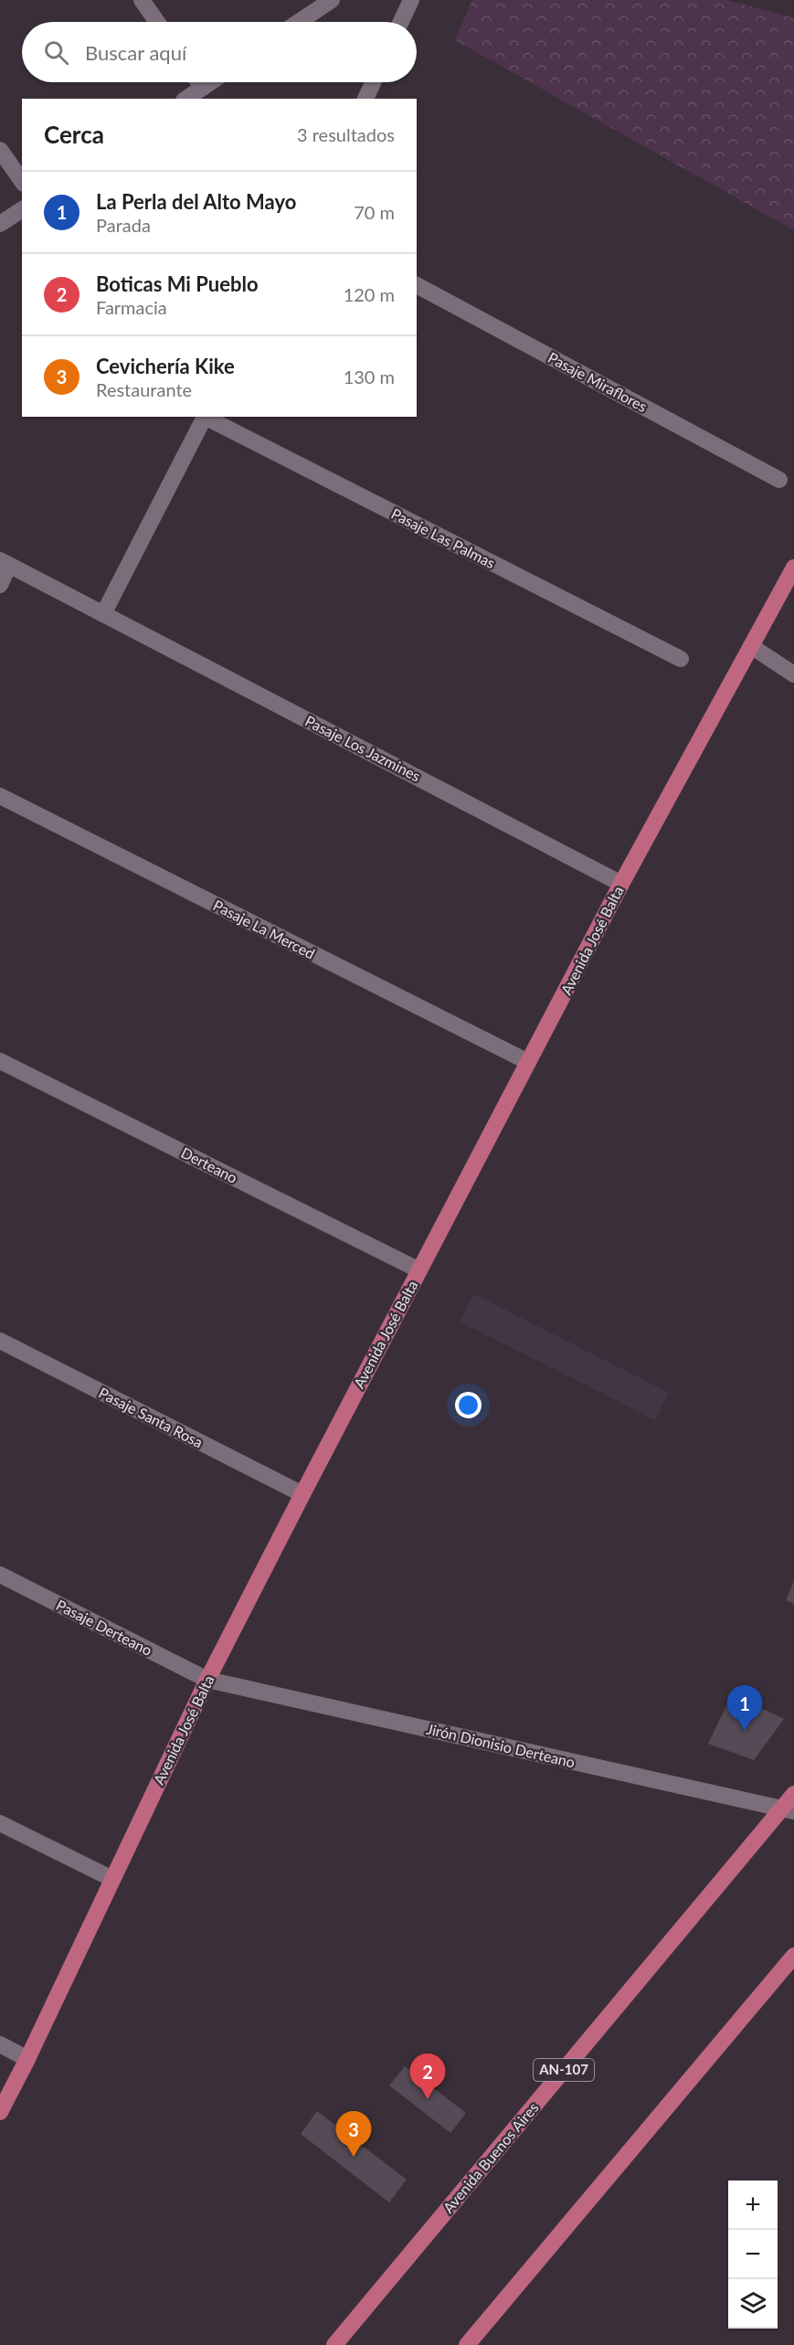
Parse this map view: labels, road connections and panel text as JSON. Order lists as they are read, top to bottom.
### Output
{
  "streets": {
    "main road": ["Avenida José Balta", "AN-107", "Avenida Buenos Aires"],
    "street": [
      "Pasaje Miraflores",
      "Pasaje Las Palmas",
      "Pasaje Los Jazmines",
      "Pasaje La Merced",
      "Derteano",
      "Pasaje Santa Rosa",
      "Pasaje Derteano",
      "Jirón Dionisio Derteano"
    ]
  },
  "crossings": [
    ["Pasaje Los Jazmines", "Avenida José Balta"],
    ["Pasaje La Merced", "Avenida José Balta"],
    ["Avenida José Balta", "Derteano"],
    ["Avenida José Balta", "Pasaje Santa Rosa"],
    ["Avenida José Balta", "Pasaje Derteano"],
    ["Avenida José Balta", "Jirón Dionisio Derteano"],
    ["Pasaje Derteano", "Jirón Dionisio Derteano"],
    ["Jirón Dionisio Derteano", "Avenida Buenos Aires"]
  ],
  "page": {
    "search": "Buscar aquí",
    "heading": ["Cerca", "3 resultados"],
    "list": [
      {
        "mark": "1",
        "name": "La Perla del Alto Mayo",
        "note": "Parada",
        "value": "70 m"
      },
      {
        "mark": "2",
        "name": "Boticas Mi Pueblo",
        "note": "Farmacia",
        "value": "120 m"
      },
      {
        "mark": "3",
        "name": "Cevichería Kike",
        "note": "Restaurante",
        "value": "130 m"
      }
    ],
    "pins": ["1", "2", "3"],
    "map_buttons": ["+", "−"]
  }
}
